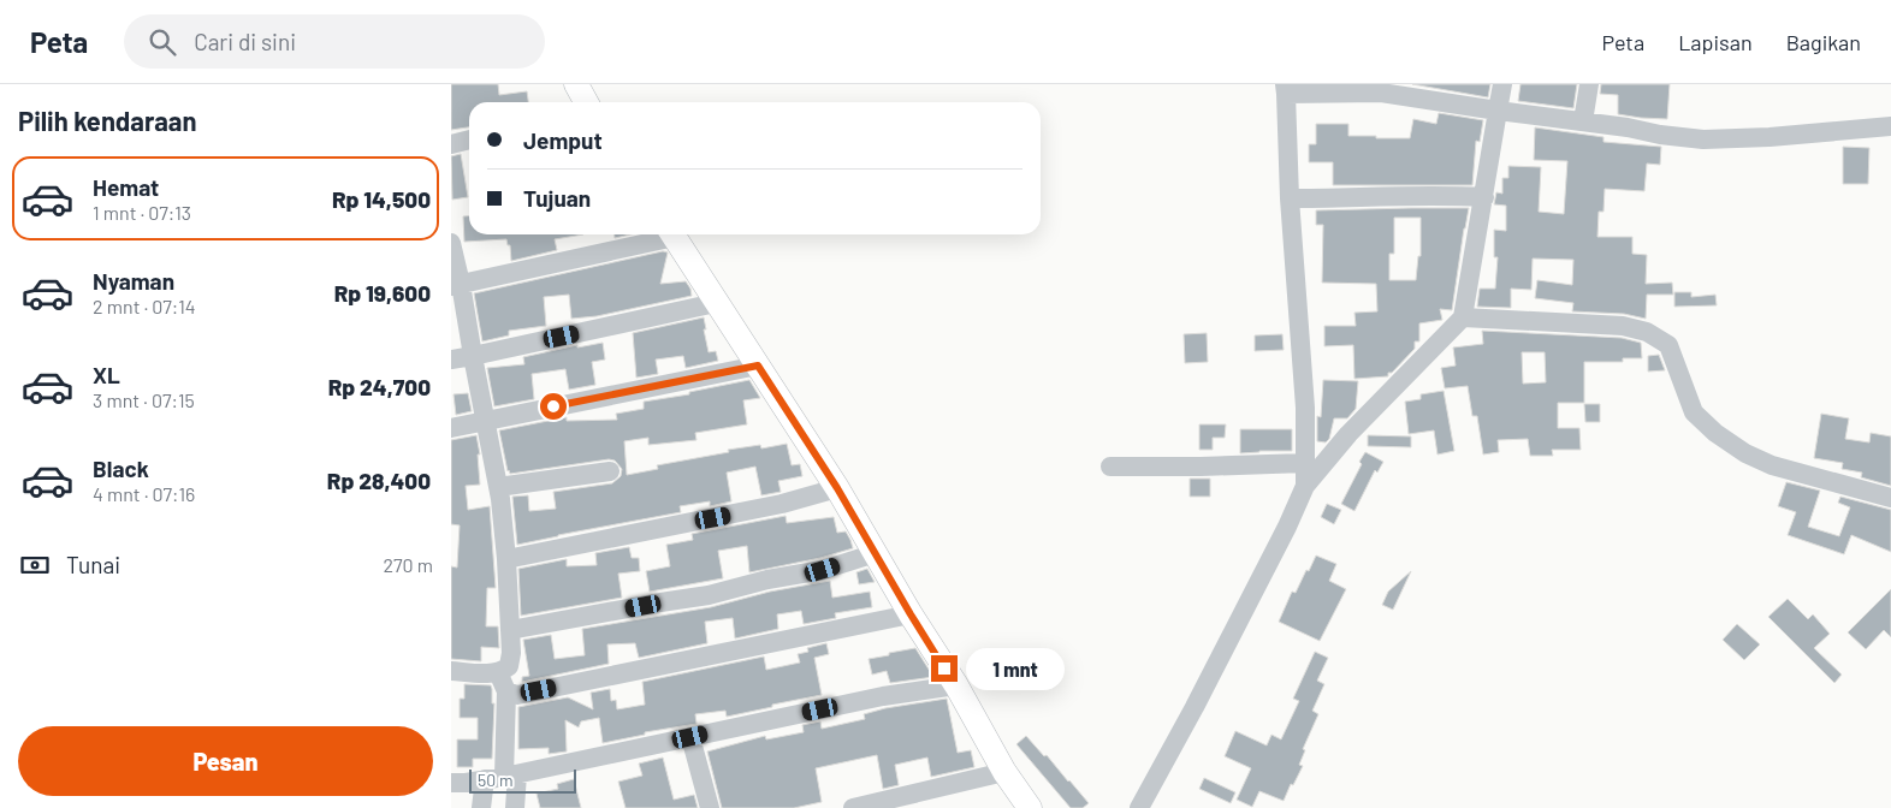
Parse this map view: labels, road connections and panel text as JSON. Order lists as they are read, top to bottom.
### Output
{
  "scale_bar": "50 m",
  "page": {
    "header": "Peta",
    "search": "Cari di sini",
    "nav": ["Peta", "Lapisan", "Bagikan"],
    "heading": "Pilih kendaraan",
    "banner": ["Jemput", "Tujuan"],
    "list": [
      {
        "name": "Hemat",
        "note": "1 mnt · 07:13",
        "value": "Rp 14,500"
      },
      {
        "name": "Nyaman",
        "note": "2 mnt · 07:14",
        "value": "Rp 19,600"
      },
      {
        "name": "XL",
        "note": "3 mnt · 07:15",
        "value": "Rp 24,700"
      },
      {
        "name": "Black",
        "note": "4 mnt · 07:16",
        "value": "Rp 28,400"
      }
    ],
    "pay": ["Tunai", "270 m"],
    "bubble": "1 mnt",
    "buttons": "Pesan",
    "scale": "50 m"
  }
}
